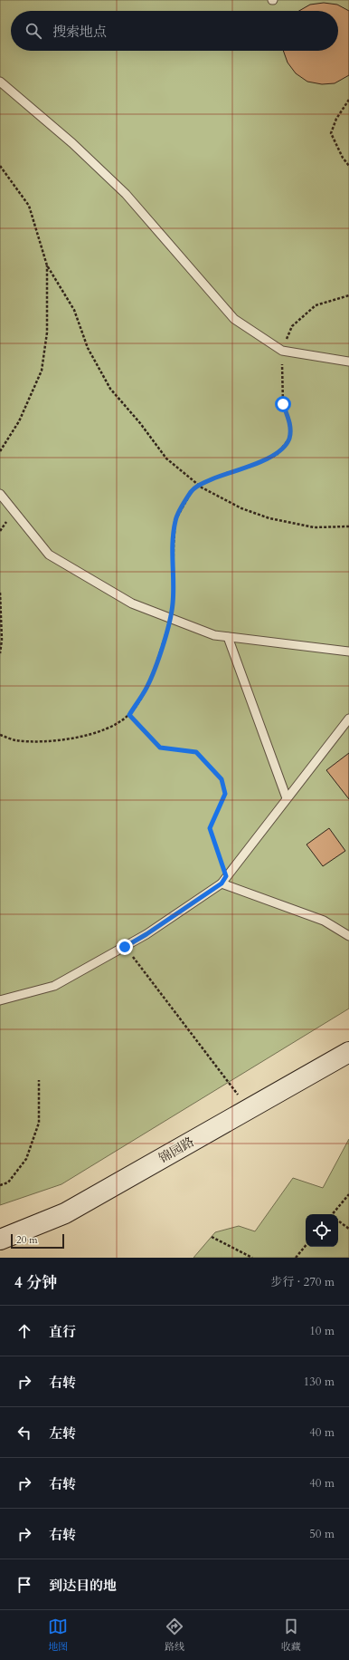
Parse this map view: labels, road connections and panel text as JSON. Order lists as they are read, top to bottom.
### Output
{
  "streets": {
    "street": ["锦园路"]
  },
  "scale_bar": "20 m",
  "page": {
    "search": "搜索地点",
    "scale": "20 m",
    "heading": ["4 分钟", "步行 · 270 m"],
    "list": [
      ["直行", "10 m"],
      ["右转", "130 m"],
      ["左转", "40 m"],
      ["右转", "40 m"],
      ["右转", "50 m"],
      "到达目的地"
    ],
    "nav": ["地图", "路线", "收藏"]
  }
}
